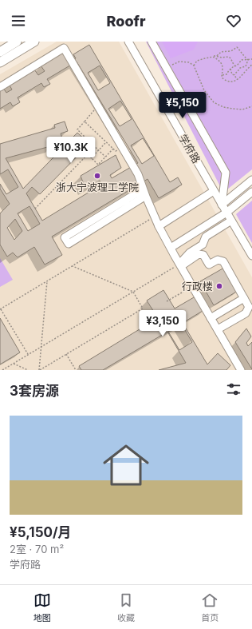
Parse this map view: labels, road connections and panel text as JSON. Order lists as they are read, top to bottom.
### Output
{
  "streets": {
    "street": ["学府路"]
  },
  "places": ["浙大宁波理工学院", "行政楼"],
  "page": {
    "header": "Roofr",
    "price": ["¥5,150", "¥10.3K", "¥3,150"],
    "heading": "3套房源",
    "list": [
      {
        "name": "¥5,150/月",
        "note": "2室 · 70 m² · 学府路"
      }
    ],
    "tabs": ["地图", "收藏", "首页"]
  }
}
